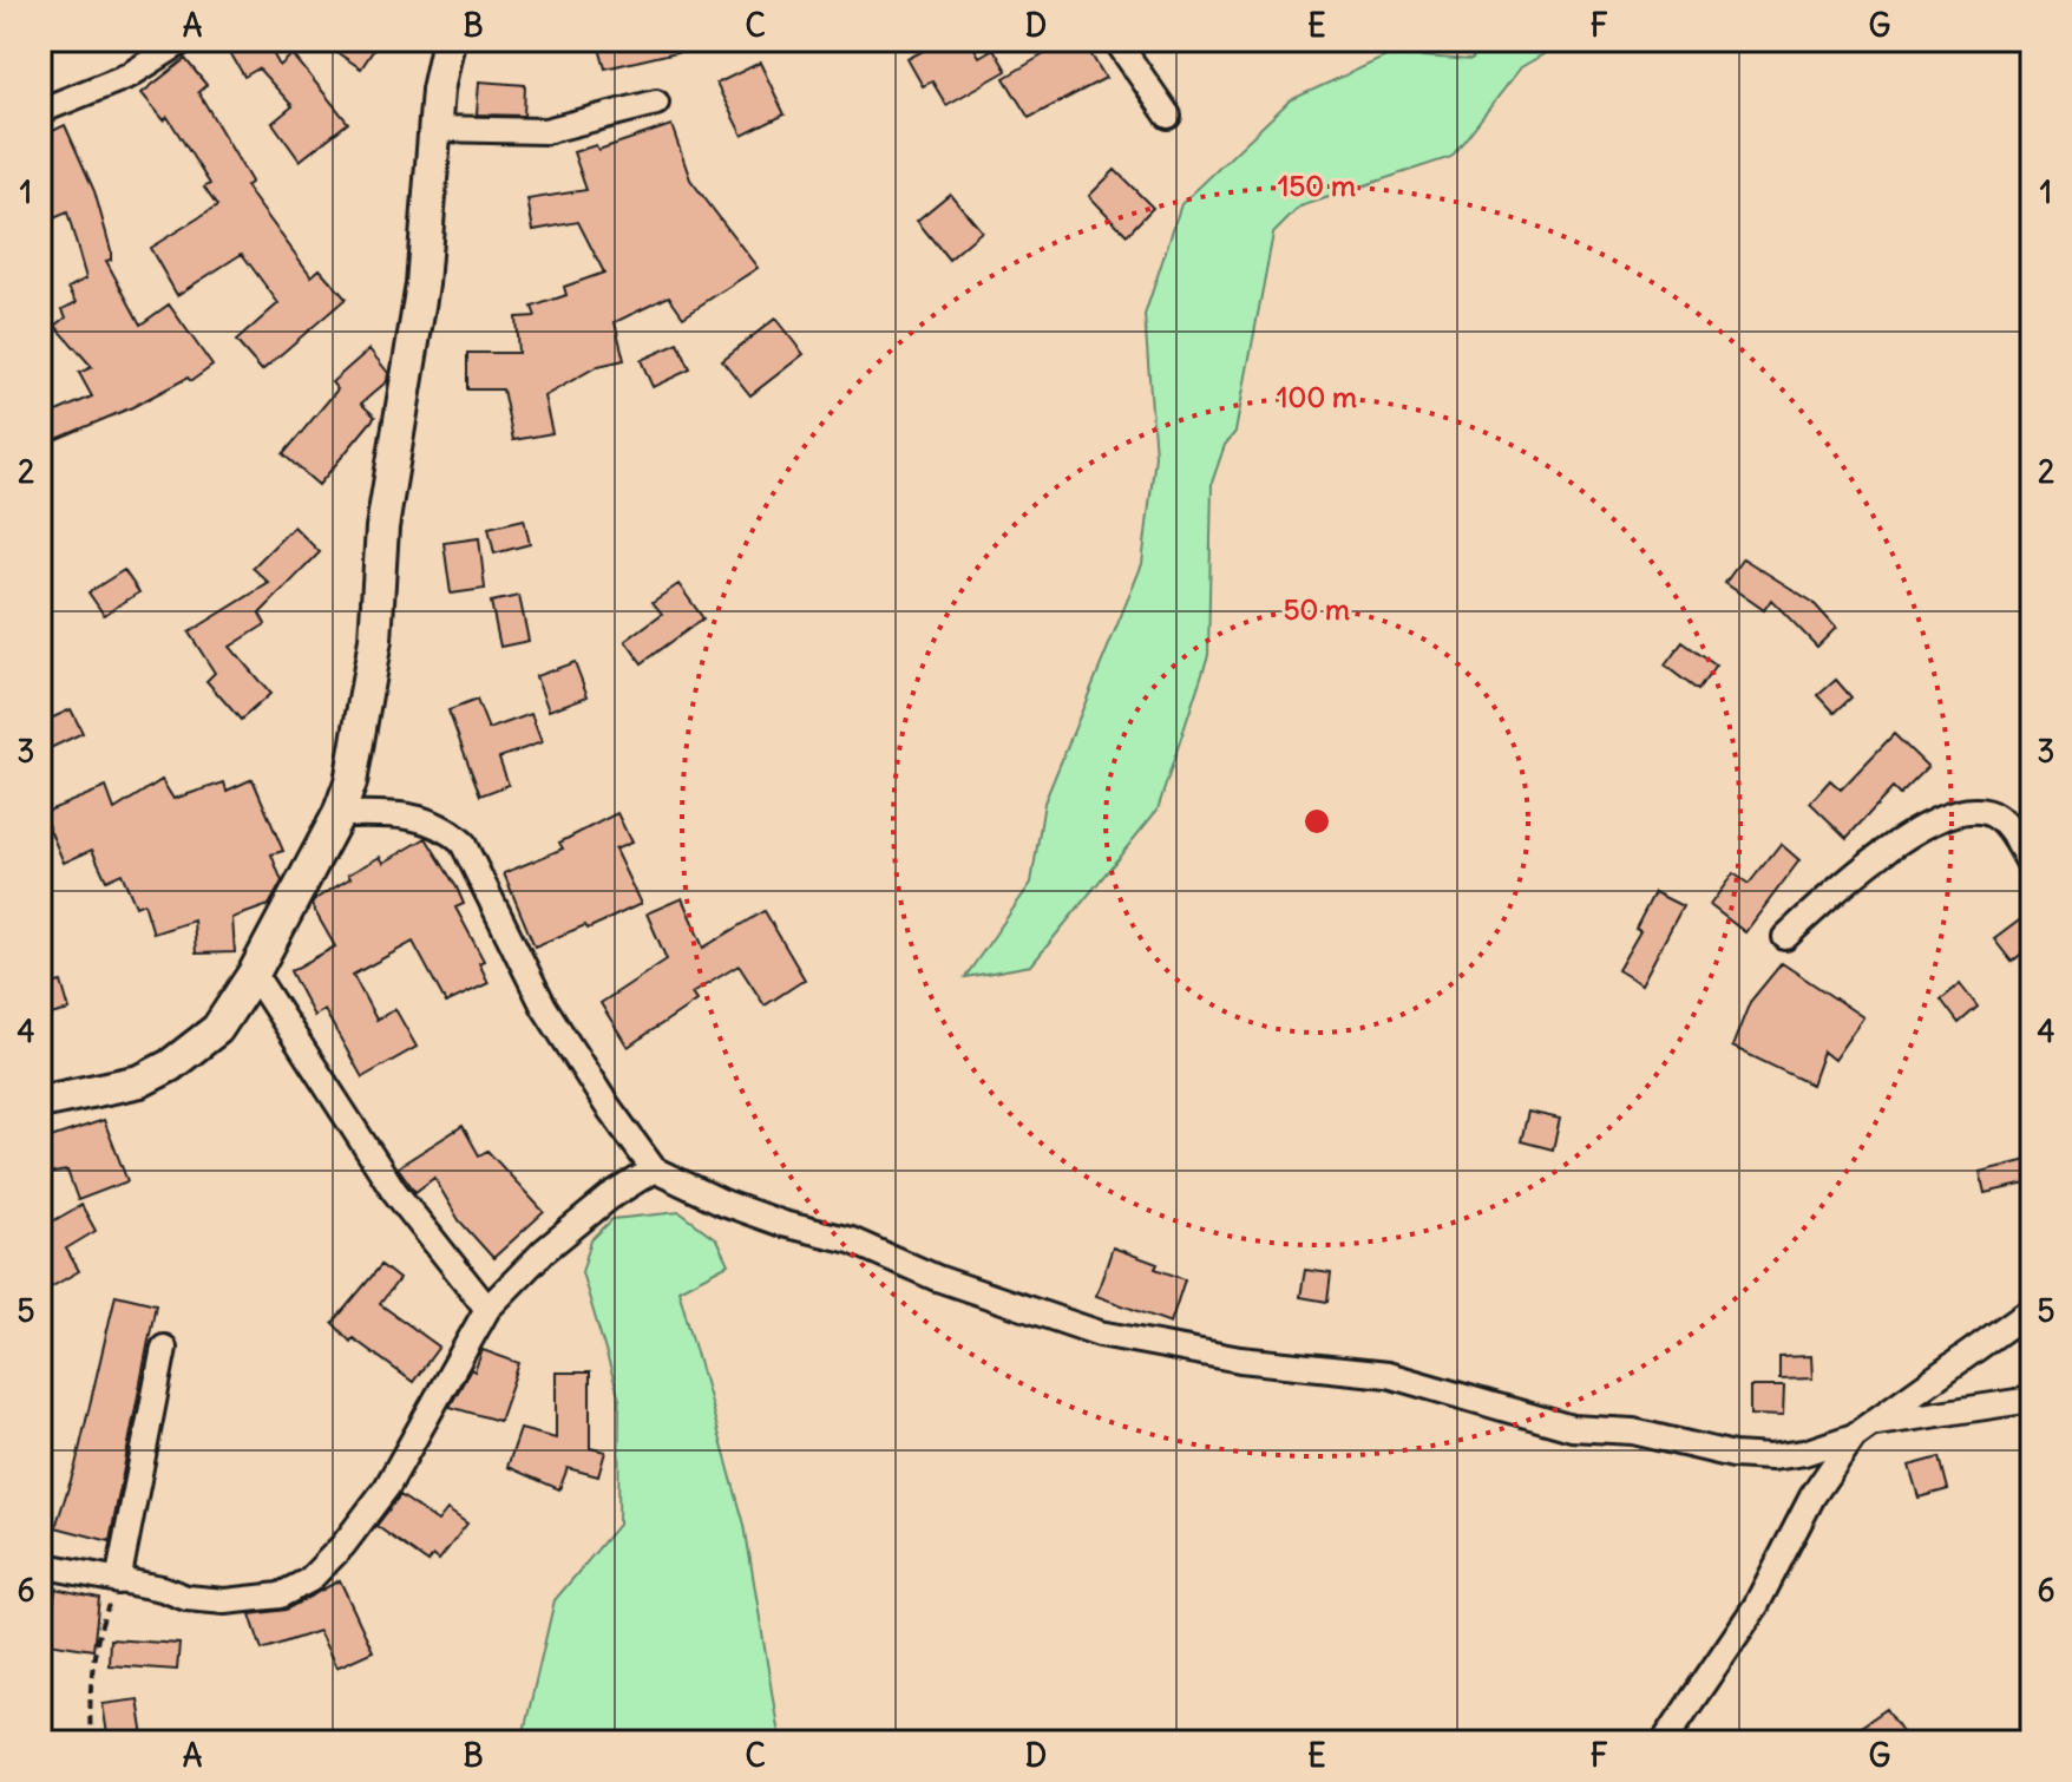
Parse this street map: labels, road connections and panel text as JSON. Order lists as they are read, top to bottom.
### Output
{
  "grid": {
    "columns": [
      "A",
      "B",
      "C",
      "D",
      "E",
      "F",
      "G"
    ],
    "rows": [
      "1",
      "2",
      "3",
      "4",
      "5",
      "6"
    ]
  },
  "rings": ["150 m", "100 m", "50 m"]
}
